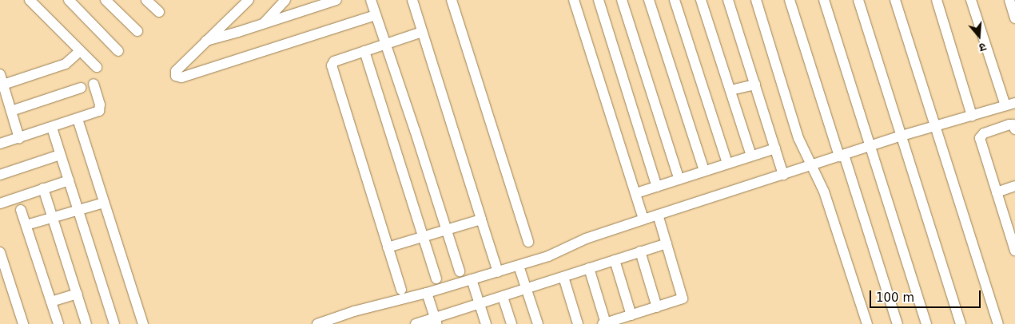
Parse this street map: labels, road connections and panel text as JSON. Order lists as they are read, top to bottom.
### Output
{
  "scale_bar": "100 m",
  "north": "bottom"
}
